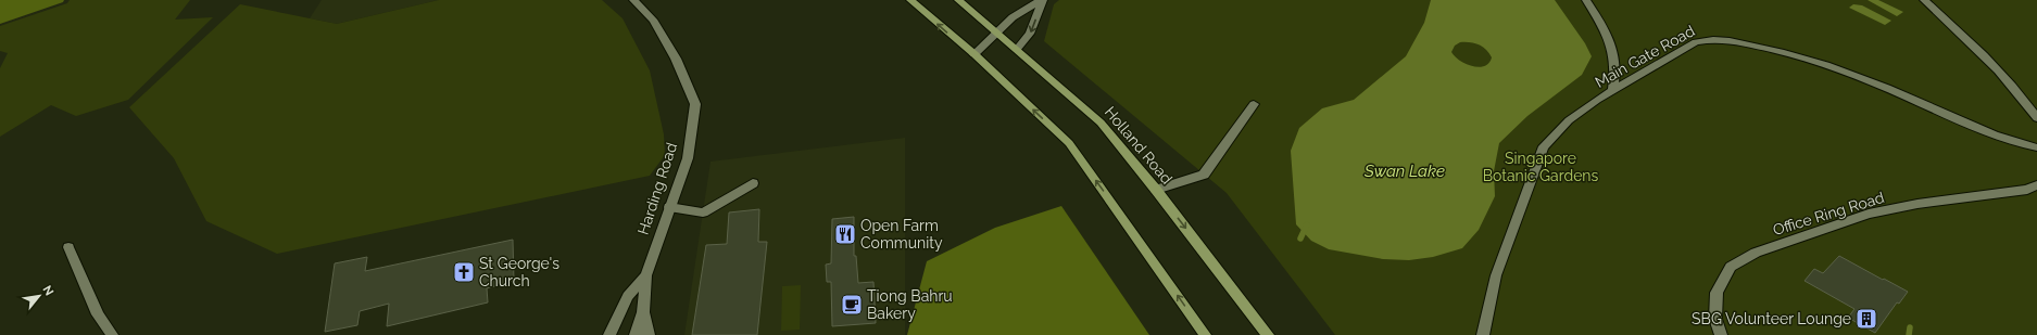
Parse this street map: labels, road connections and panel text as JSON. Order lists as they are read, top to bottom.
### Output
{
  "streets": {
    "main road": ["Holland Road"],
    "street": ["Main Gate Road", "Harding Road", "Office Ring Road"]
  },
  "water": ["Swan Lake"],
  "parks": ["Singapore Botanic Gardens"],
  "places": {
    "restaurant": ["Open Farm Community"],
    "church": ["St George's Church"],
    "cafe": ["Tiong Bahru Bakery"],
    "building": ["SBG Volunteer Lounge"]
  },
  "north": "top right"
}
